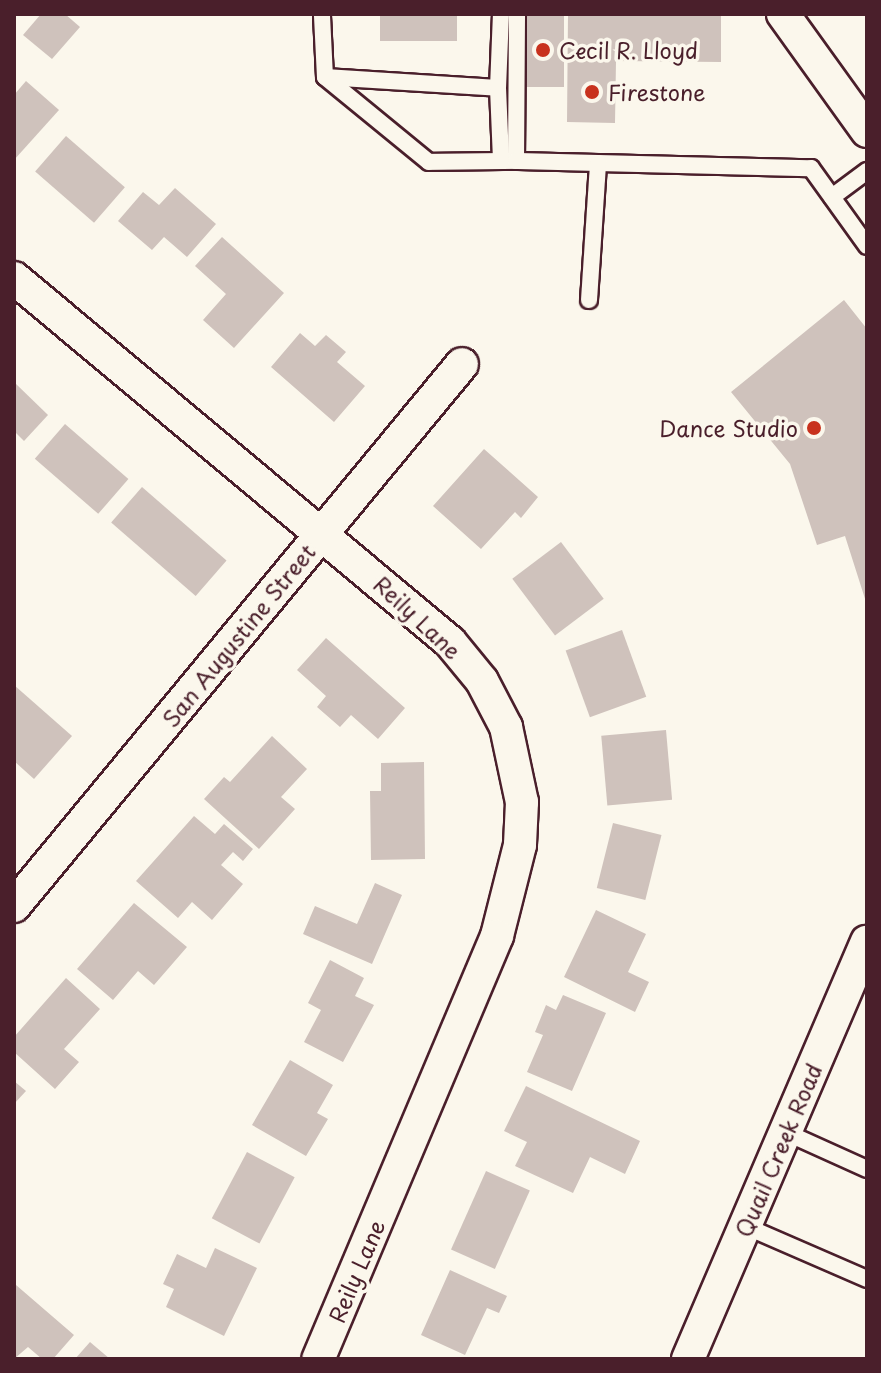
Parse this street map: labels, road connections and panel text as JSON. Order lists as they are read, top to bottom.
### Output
{
  "streets": {
    "street": ["Reily Lane", "San Augustine Street", "Quail Creek Road"]
  },
  "crossings": [
    ["Reily Lane", "San Augustine Street"]
  ],
  "places": ["Cecil R. Lloyd", "Firestone", "Dance Studio"]
}
